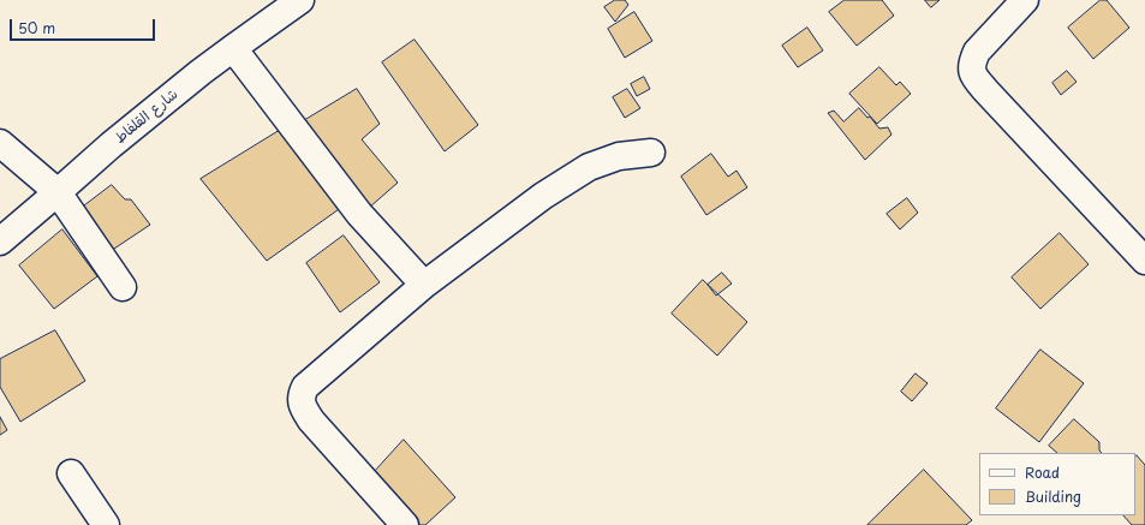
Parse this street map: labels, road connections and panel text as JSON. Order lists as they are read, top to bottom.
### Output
{
  "streets": {
    "street": ["شارع القلفاط"]
  },
  "legend": ["Road", "Building"],
  "scale_bar": "50 m"
}
